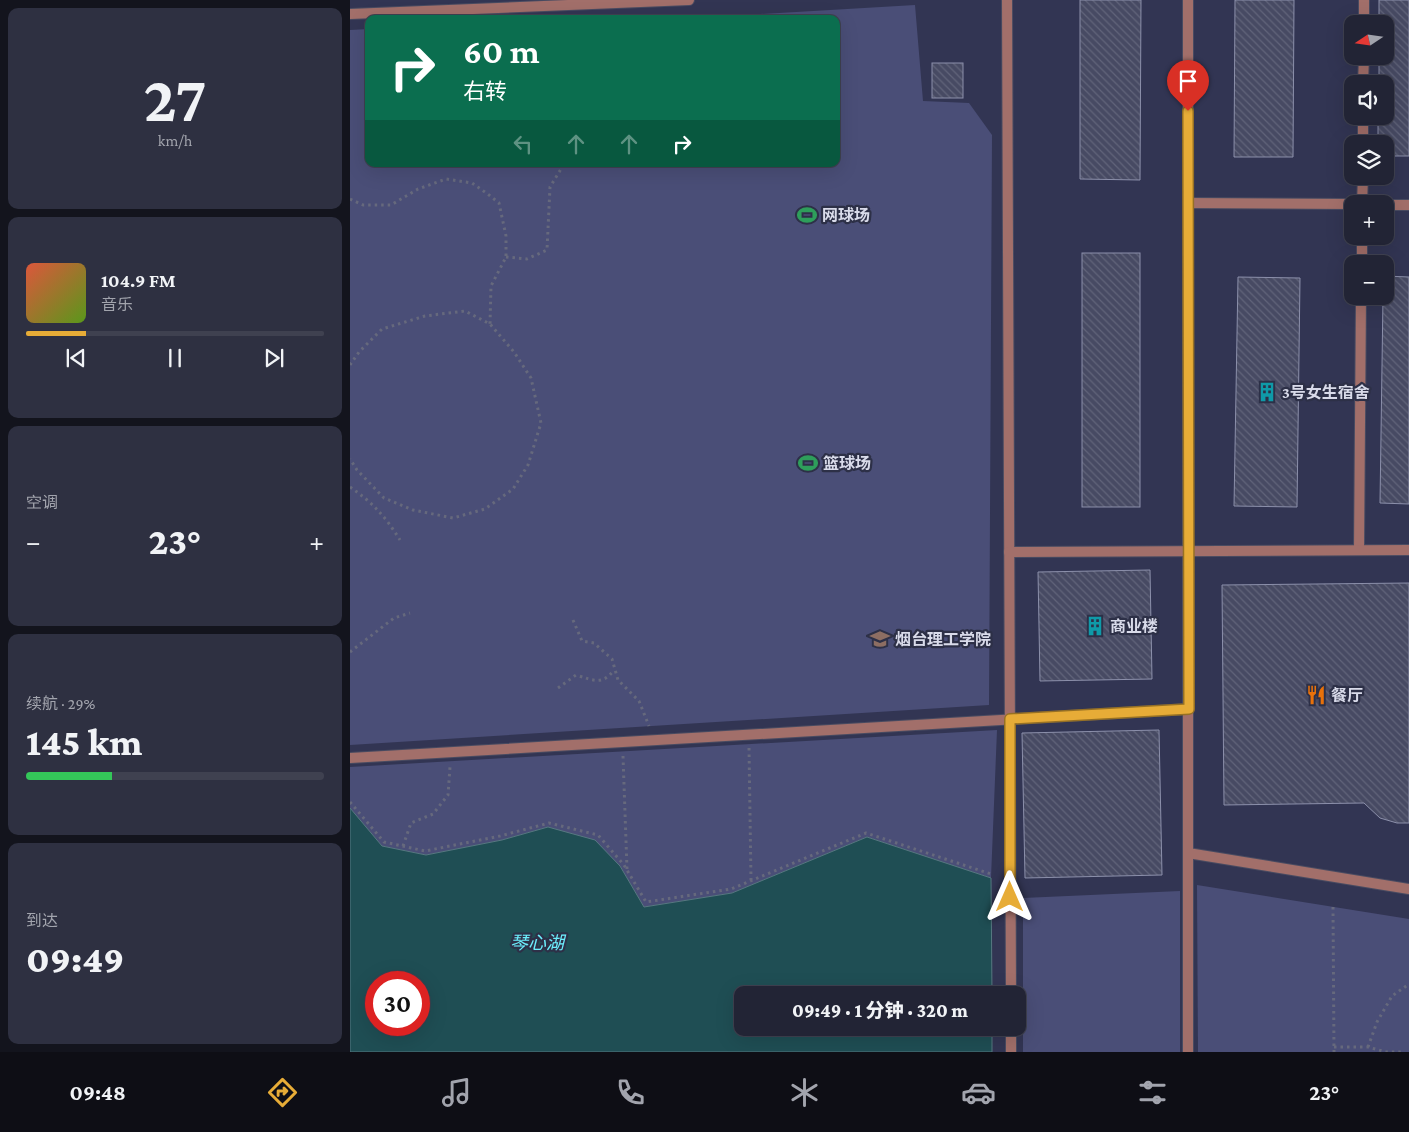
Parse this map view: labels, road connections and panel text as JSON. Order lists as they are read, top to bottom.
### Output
{
  "water": ["琴心湖"],
  "places": {
    "sports": ["网球场", "篮球场"],
    "building": ["3号女生宿舍", "商业楼"],
    "school or university": ["烟台理工学院"],
    "restaurant": ["餐厅"]
  },
  "north": "left",
  "page": {
    "tile": [
      ["27", "km/h"],
      "空调",
      ["续航 · 29%", "145 km"],
      ["到达", "09:49"]
    ],
    "map_buttons": ["+", "−"],
    "turn": ["60 m", "右转"],
    "song": ["104.9 FM", "音乐"],
    "heat": ["−", "23°", "+"],
    "limit": "30",
    "trip": "09:49 · 1 分钟 · 320 m",
    "tabs": ["09:48", "23°"]
  }
}
